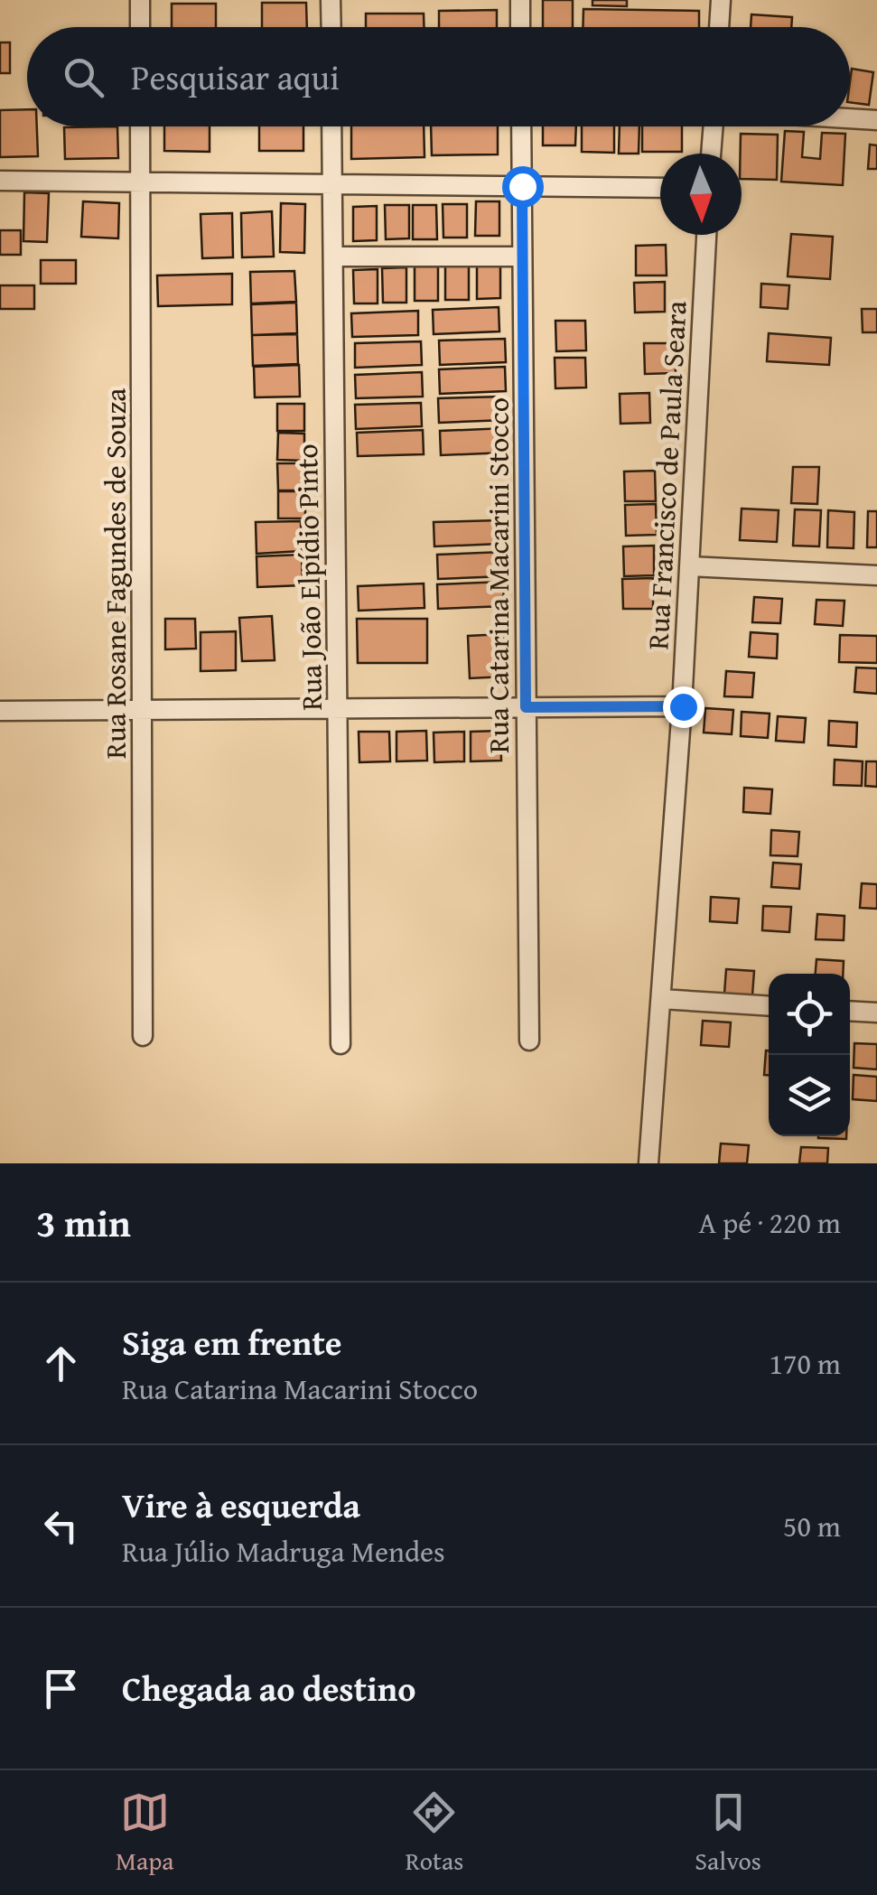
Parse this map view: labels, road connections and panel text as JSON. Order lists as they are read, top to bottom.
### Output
{
  "streets": {
    "street": [
      "Rua Francisco de Paula Seara",
      "Rua Rosane Fagundes de Souza",
      "Rua Catarina Macarini Stocco",
      "Rua João Elpídio Pinto"
    ]
  },
  "north": "bottom",
  "page": {
    "search": "Pesquisar aqui",
    "heading": ["3 min", "A pé · 220 m"],
    "list": [
      ["Siga em frente", "Rua Catarina Macarini Stocco", "170 m"],
      ["Vire à esquerda", "Rua Júlio Madruga Mendes", "50 m"],
      "Chegada ao destino"
    ],
    "nav": ["Mapa", "Rotas", "Salvos"]
  }
}
